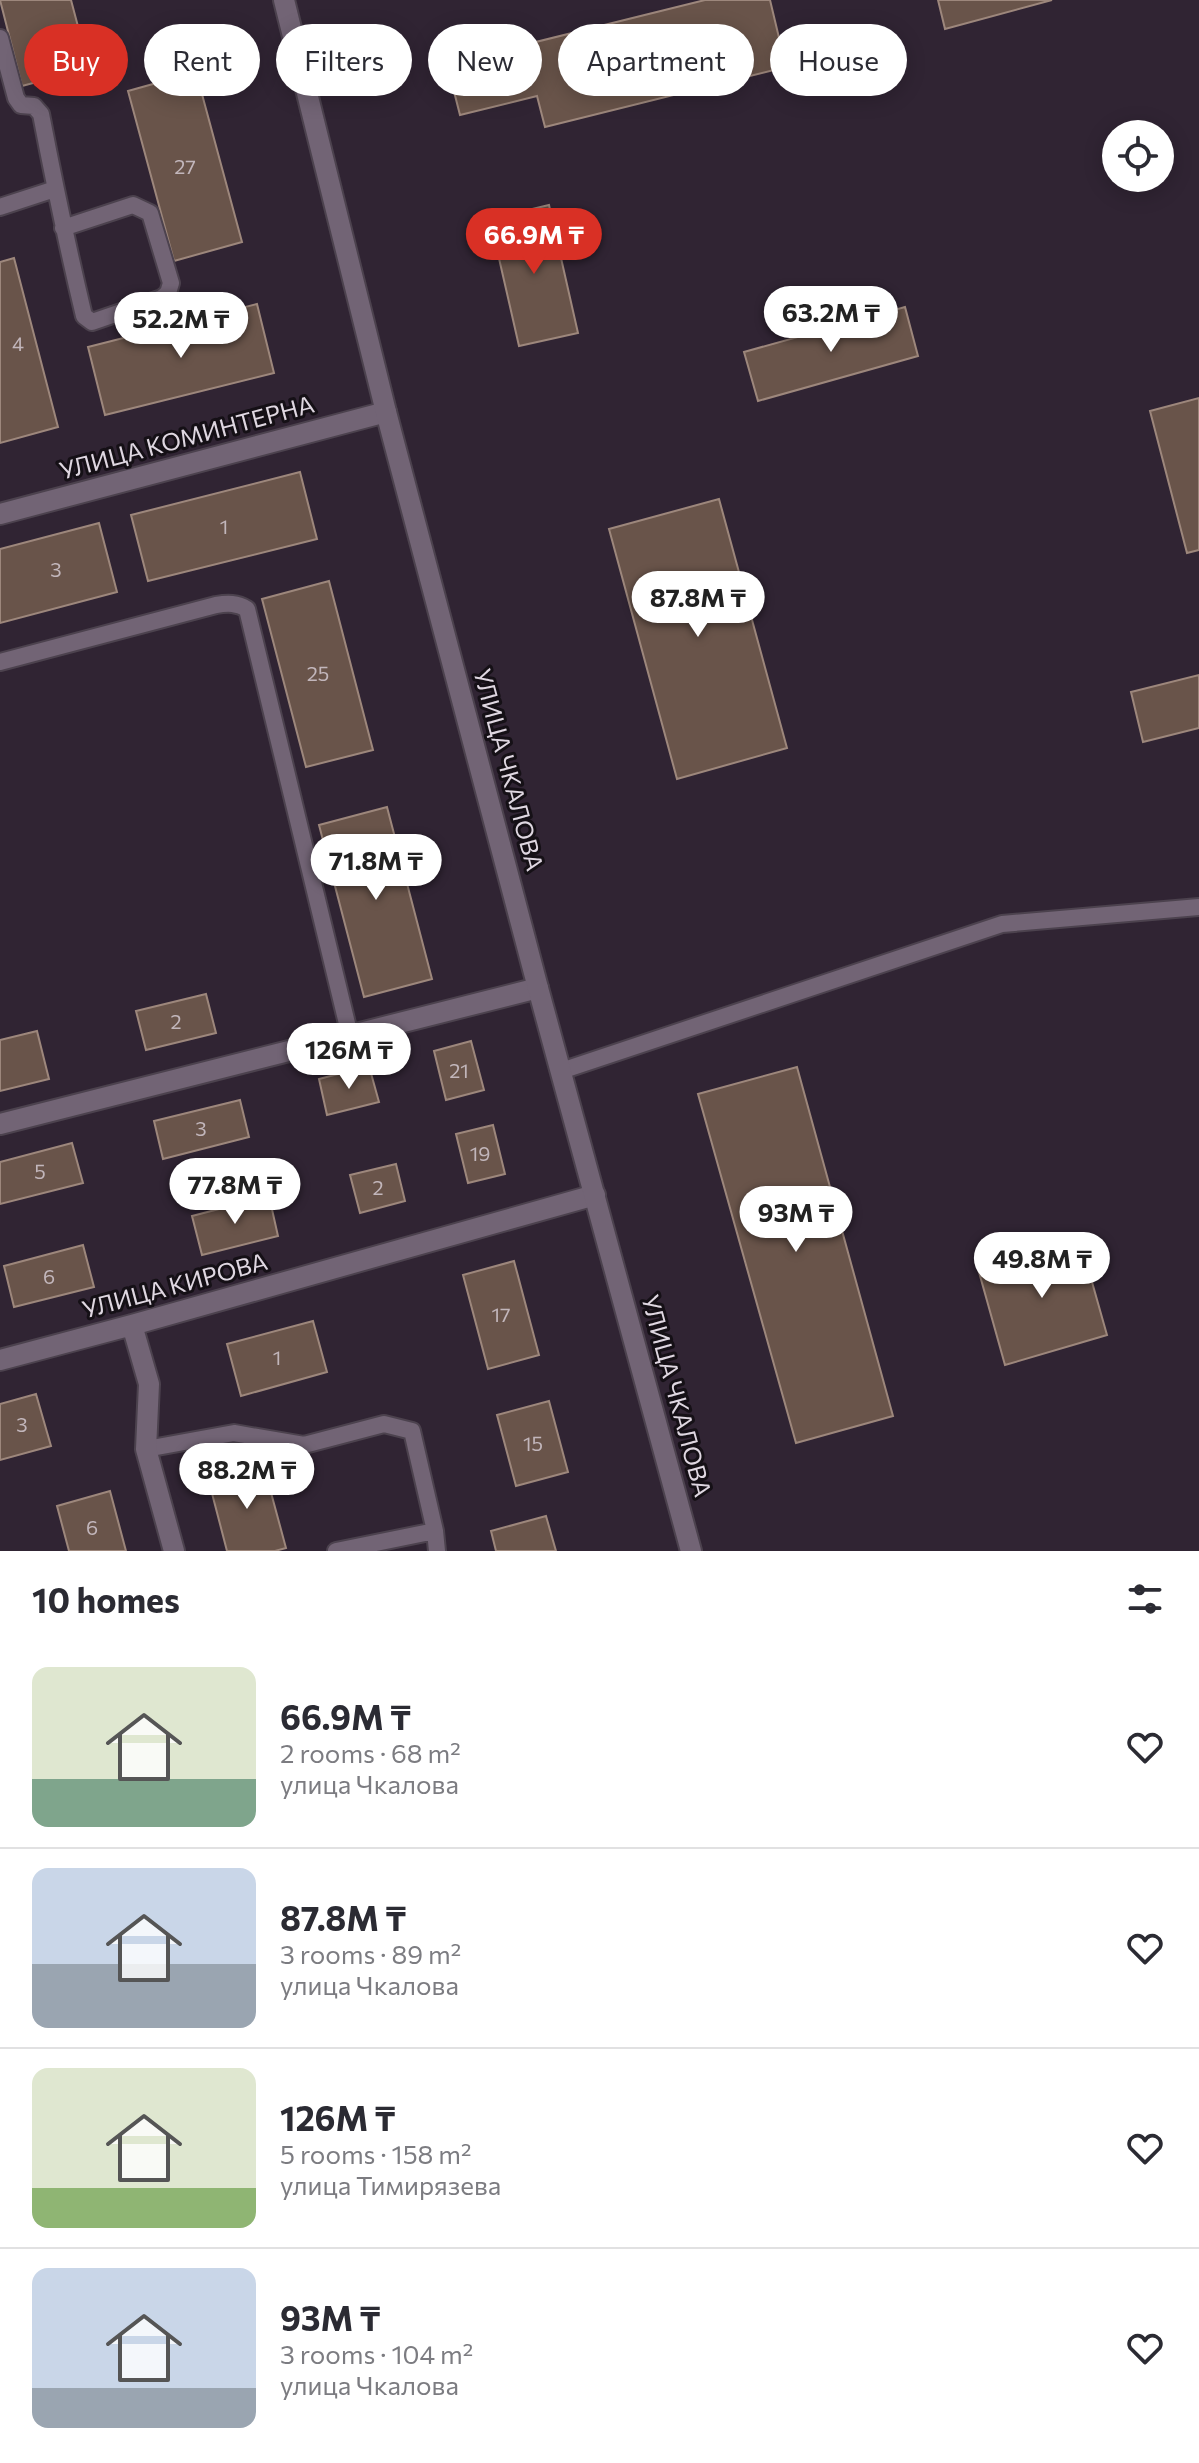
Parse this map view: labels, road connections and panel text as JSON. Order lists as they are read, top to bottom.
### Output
{
  "streets": {
    "street": ["УЛИЦА КОМИНТЕРНА", "УЛИЦА ЧКАЛОВА", "УЛИЦА КИРОВА"]
  },
  "crossings": [
    ["УЛИЦА КОМИНТЕРНА", "УЛИЦА ЧКАЛОВА"],
    ["УЛИЦА ЧКАЛОВА", "УЛИЦА КИРОВА"]
  ],
  "house_numbers": [
    "27",
    "4",
    "1",
    "3",
    "25",
    "2",
    "21",
    "3",
    "19",
    "5",
    "2",
    "6",
    "17",
    "1",
    "3",
    "15",
    "6"
  ],
  "page": {
    "chip": [
      "Buy",
      "Rent",
      "Filters",
      "New",
      "Apartment",
      "House"
    ],
    "price": [
      "66.9M ₸",
      "63.2M ₸",
      "52.2M ₸",
      "87.8M ₸",
      "71.8M ₸",
      "126M ₸",
      "77.8M ₸",
      "93M ₸",
      "49.8M ₸",
      "88.2M ₸"
    ],
    "heading": "10 homes",
    "list": [
      {
        "name": "66.9M ₸",
        "note": "2 rooms · 68 m² · улица Чкалова"
      },
      {
        "name": "87.8M ₸",
        "note": "3 rooms · 89 m² · улица Чкалова"
      },
      {
        "name": "126M ₸",
        "note": "5 rooms · 158 m² · улица Тимирязева"
      },
      {
        "name": "93M ₸",
        "note": "3 rooms · 104 m² · улица Чкалова"
      }
    ]
  }
}
